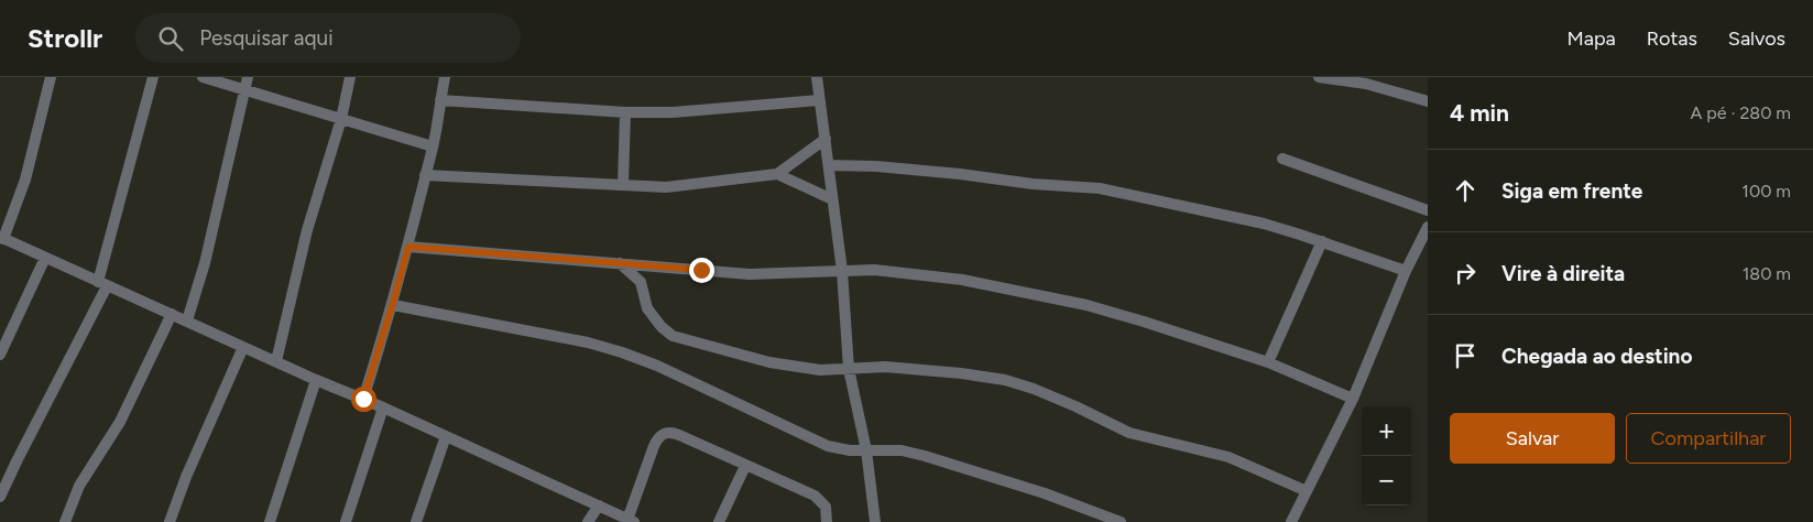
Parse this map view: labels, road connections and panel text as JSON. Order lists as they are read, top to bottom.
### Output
{
  "page": {
    "header": "Strollr",
    "search": "Pesquisar aqui",
    "nav": ["Mapa", "Rotas", "Salvos"],
    "heading": ["4 min", "A pé · 280 m"],
    "list": [
      ["Siga em frente", "100 m"],
      ["Vire à direita", "180 m"],
      "Chegada ao destino"
    ],
    "buttons": ["Salvar", "Compartilhar"],
    "map_buttons": ["+", "−"]
  }
}
